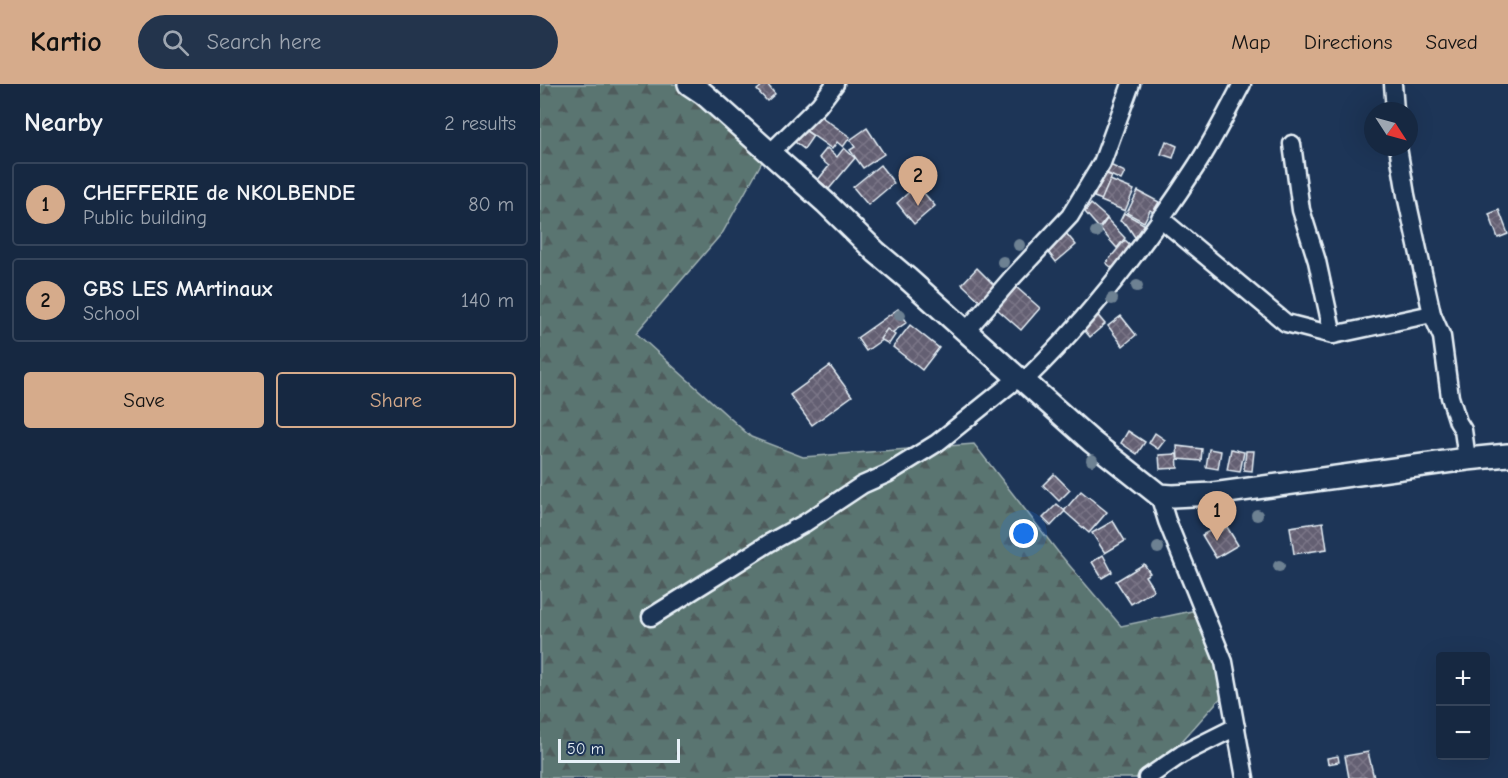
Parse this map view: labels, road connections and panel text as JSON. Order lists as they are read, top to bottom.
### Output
{
  "scale_bar": "50 m",
  "north": "bottom right",
  "page": {
    "header": "Kartio",
    "search": "Search here",
    "nav": ["Map", "Directions", "Saved"],
    "heading": ["Nearby", "2 results"],
    "pins": ["2", "1"],
    "list": [
      {
        "mark": "1",
        "name": "CHEFFERIE de NKOLBENDE",
        "note": "Public building",
        "value": "80 m"
      },
      {
        "mark": "2",
        "name": "GBS LES MArtinaux",
        "note": "School",
        "value": "140 m"
      }
    ],
    "buttons": ["Save", "Share"],
    "map_buttons": ["+", "−"],
    "scale": "50 m"
  }
}
